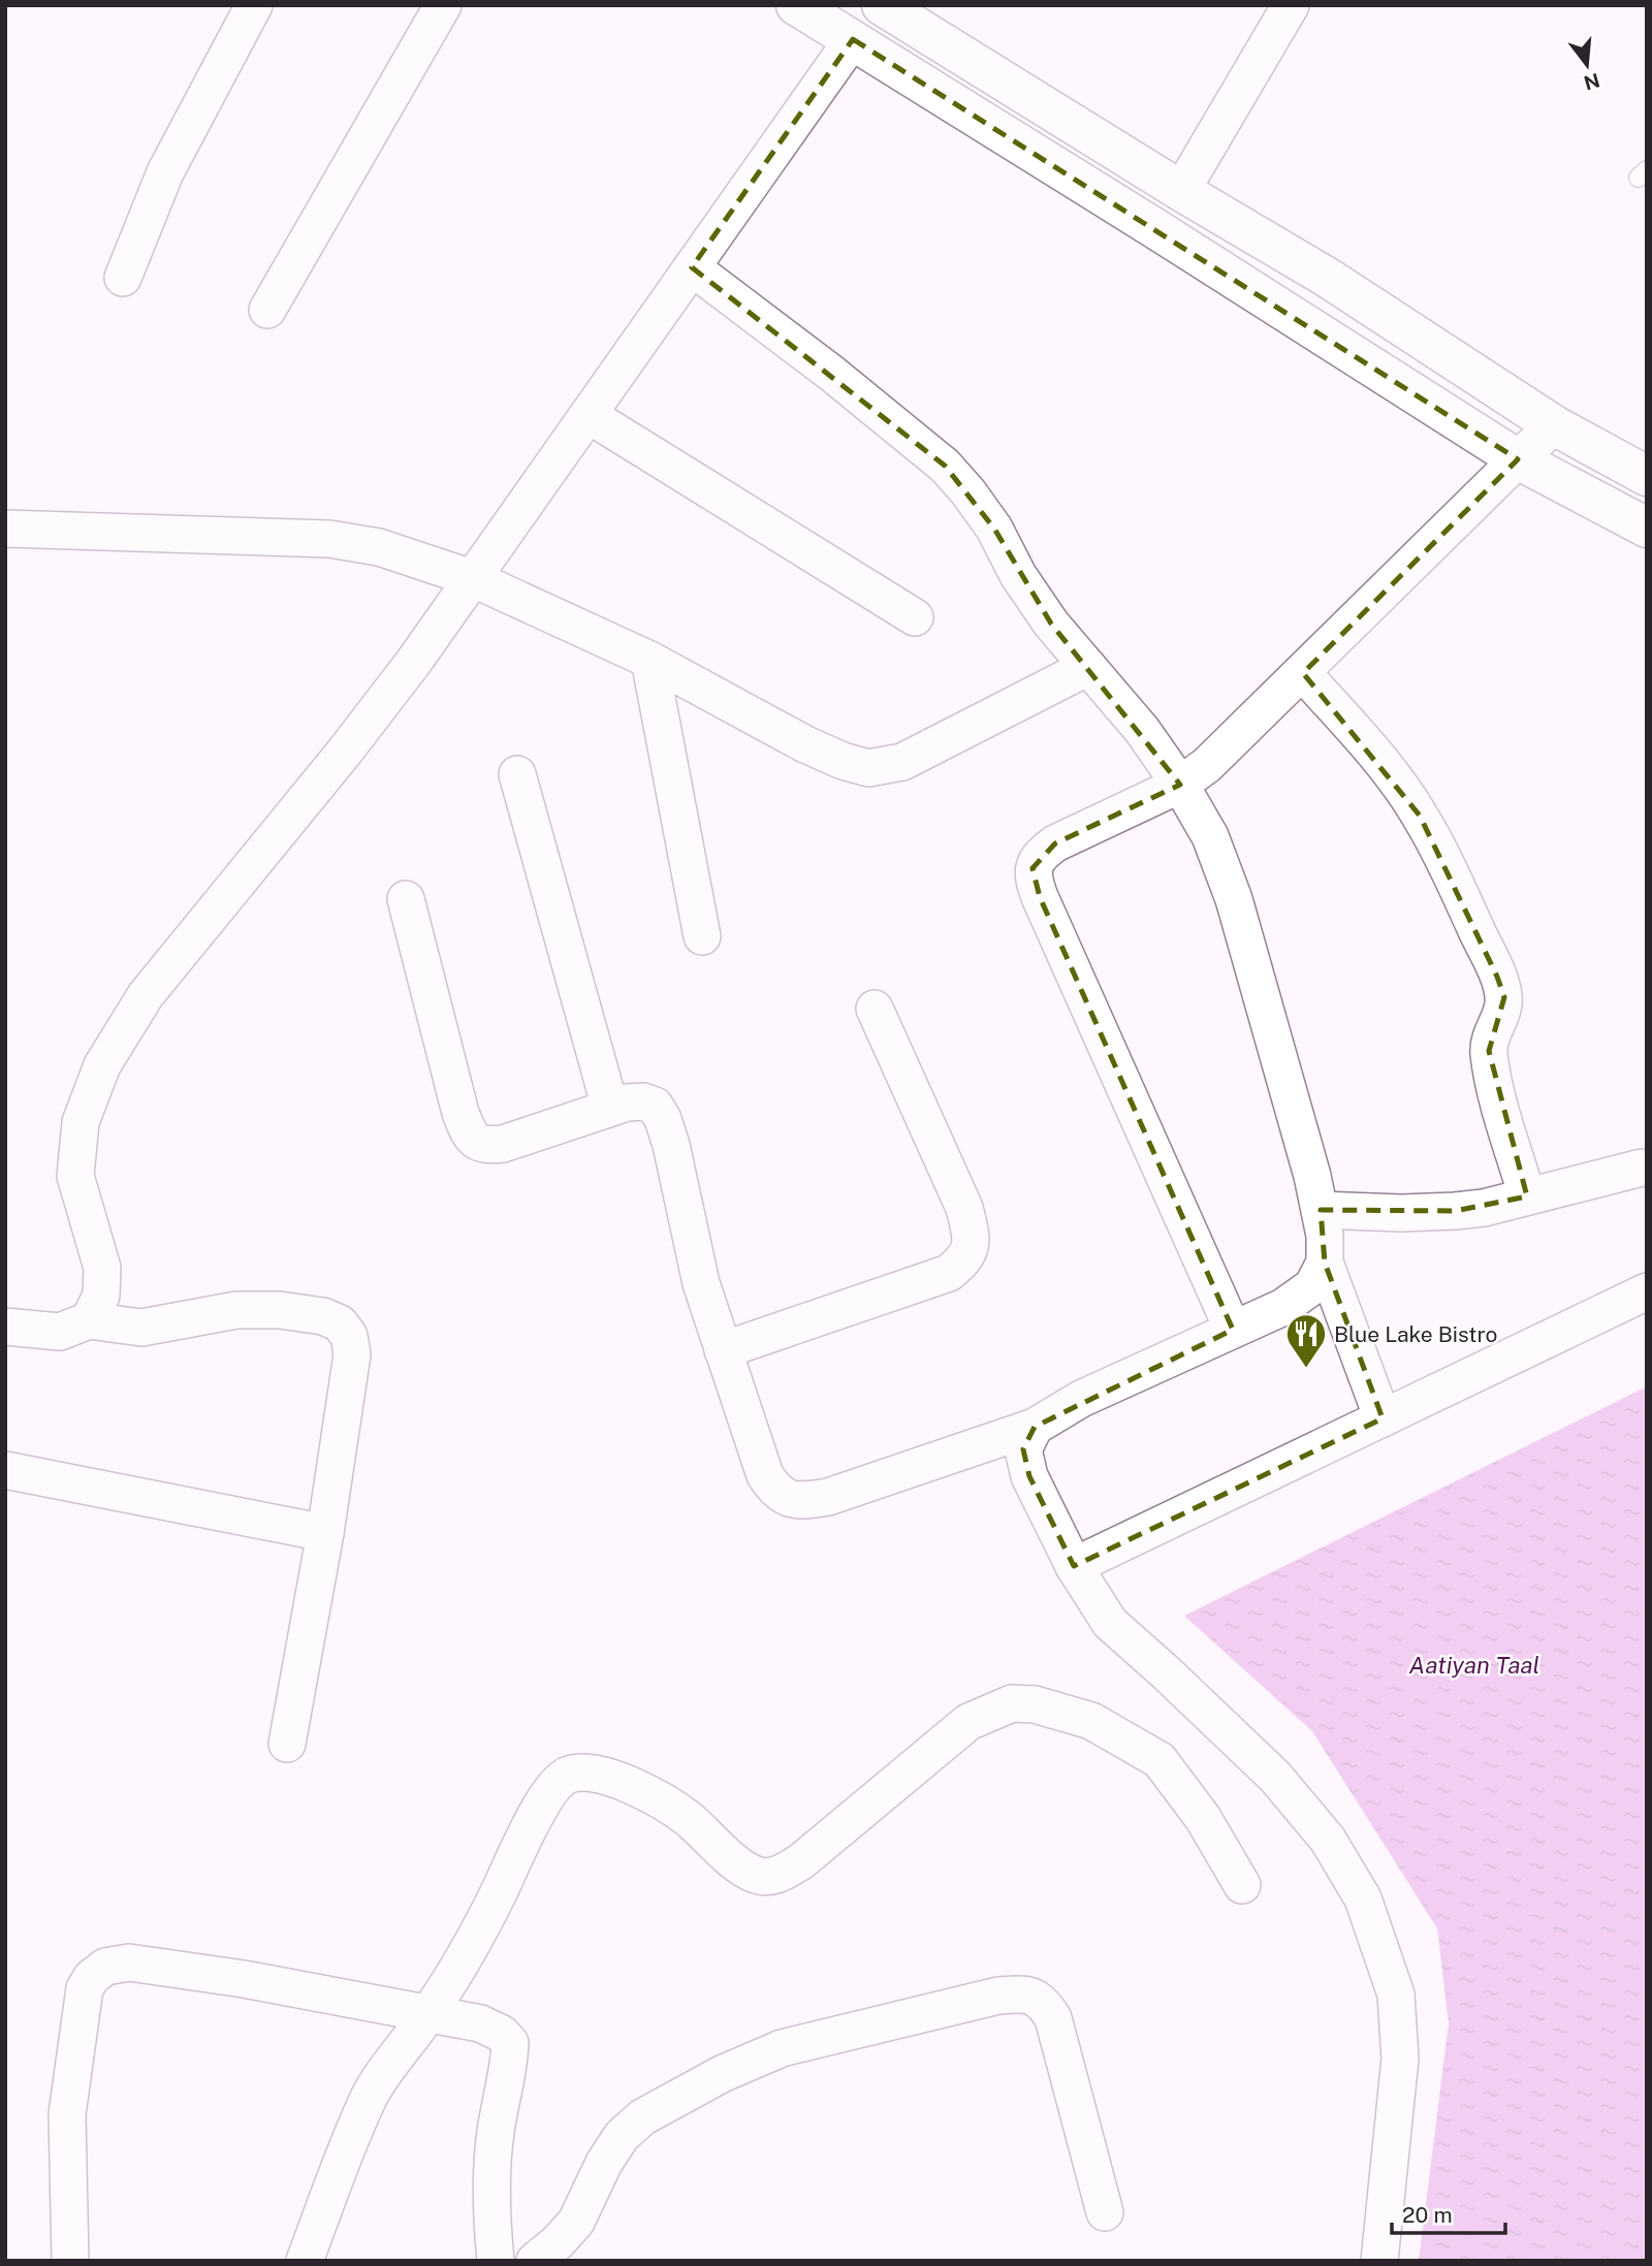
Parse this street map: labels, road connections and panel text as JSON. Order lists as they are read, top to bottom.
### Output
{
  "water": ["Aatiyan Taal"],
  "places": {
    "restaurant": ["Blue Lake Bistro"]
  },
  "scale_bar": "20 m",
  "north": "bottom"
}
